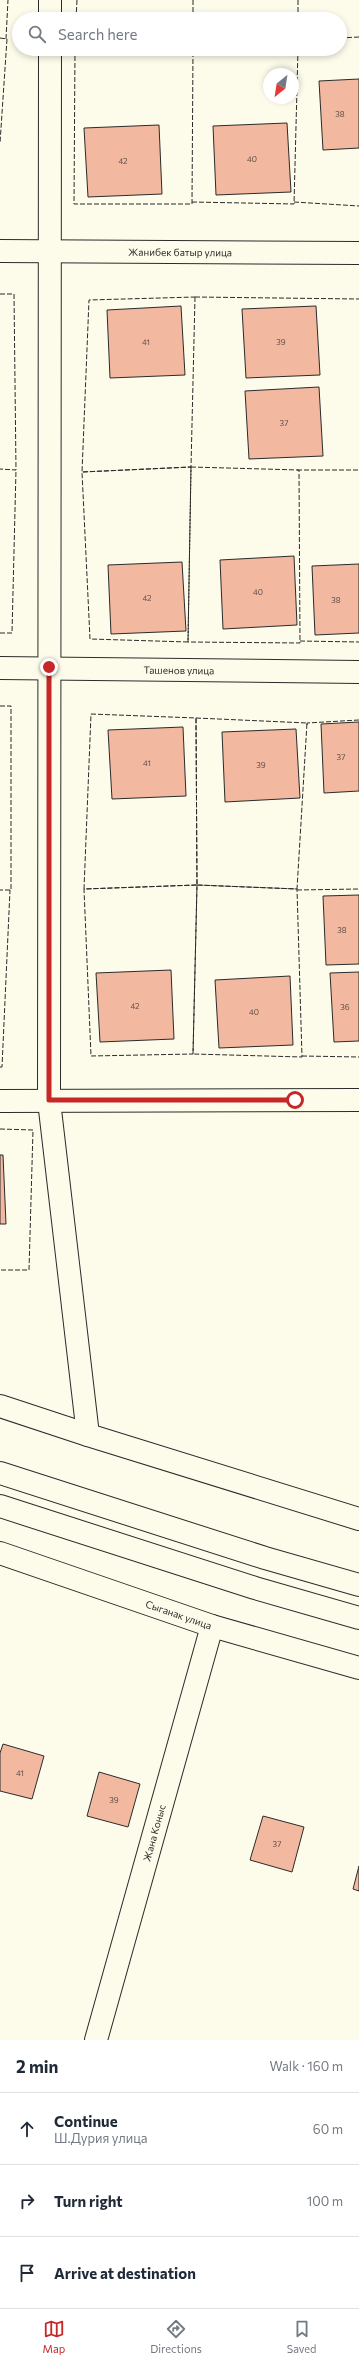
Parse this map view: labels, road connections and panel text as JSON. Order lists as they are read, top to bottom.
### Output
{
  "streets": {
    "main road": [
      "Жанибек батыр улица",
      "Ташенов улица",
      "Сыганак улица",
      "Жана Коныс"
    ]
  },
  "crossings": [
    ["Сыганак улица", "Жана Коныс"]
  ],
  "house_numbers": [
    "38",
    "40",
    "42",
    "41",
    "39",
    "37",
    "40",
    "42",
    "38",
    "37",
    "41",
    "39",
    "38",
    "42",
    "36",
    "40",
    "41",
    "39",
    "37"
  ],
  "north": "bottom left",
  "page": {
    "search": "Search here",
    "heading": ["2 min", "Walk · 160 m"],
    "list": [
      ["Continue", "Ш.Дурия улица", "60 m"],
      ["Turn right", "100 m"],
      "Arrive at destination"
    ],
    "nav": ["Map", "Directions", "Saved"]
  }
}
